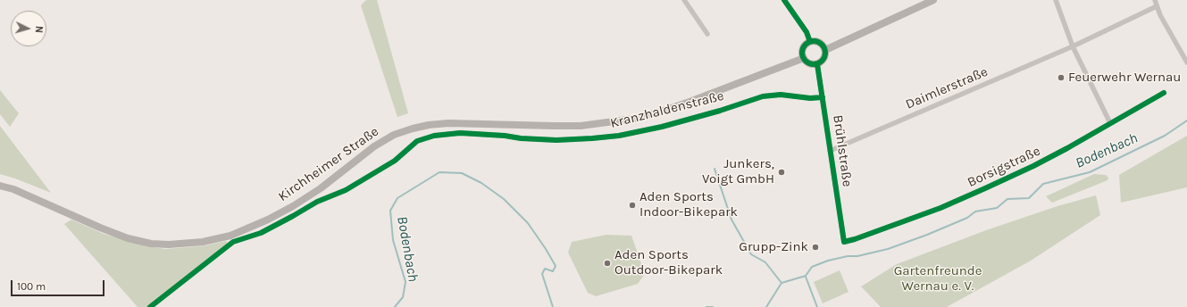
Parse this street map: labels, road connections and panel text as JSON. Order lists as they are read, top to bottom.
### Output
{
  "streets": {
    "main road": ["Kirchheimer Straße"],
    "street": [
      "Daimlerstraße",
      "Kranzhaldenstraße",
      "Brühlstraße",
      "Borsigstraße"
    ]
  },
  "crossings": [
    ["Daimlerstraße", "Brühlstraße"],
    ["Kranzhaldenstraße", "Brühlstraße"],
    ["Brühlstraße", "Kirchheimer Straße"],
    ["Brühlstraße", "Borsigstraße"]
  ],
  "water": ["Bodenbach"],
  "parks": ["Gartenfreunde Wernau e. V."],
  "places": [
    "Feuerwehr Wernau",
    "Junkers, Voigt GmbH",
    "Aden Sports Indoor-Bikepark",
    "Grupp-Zink",
    "Aden Sports Outdoor-Bikepark"
  ],
  "scale_bar": "100 m",
  "north": "right"
}
